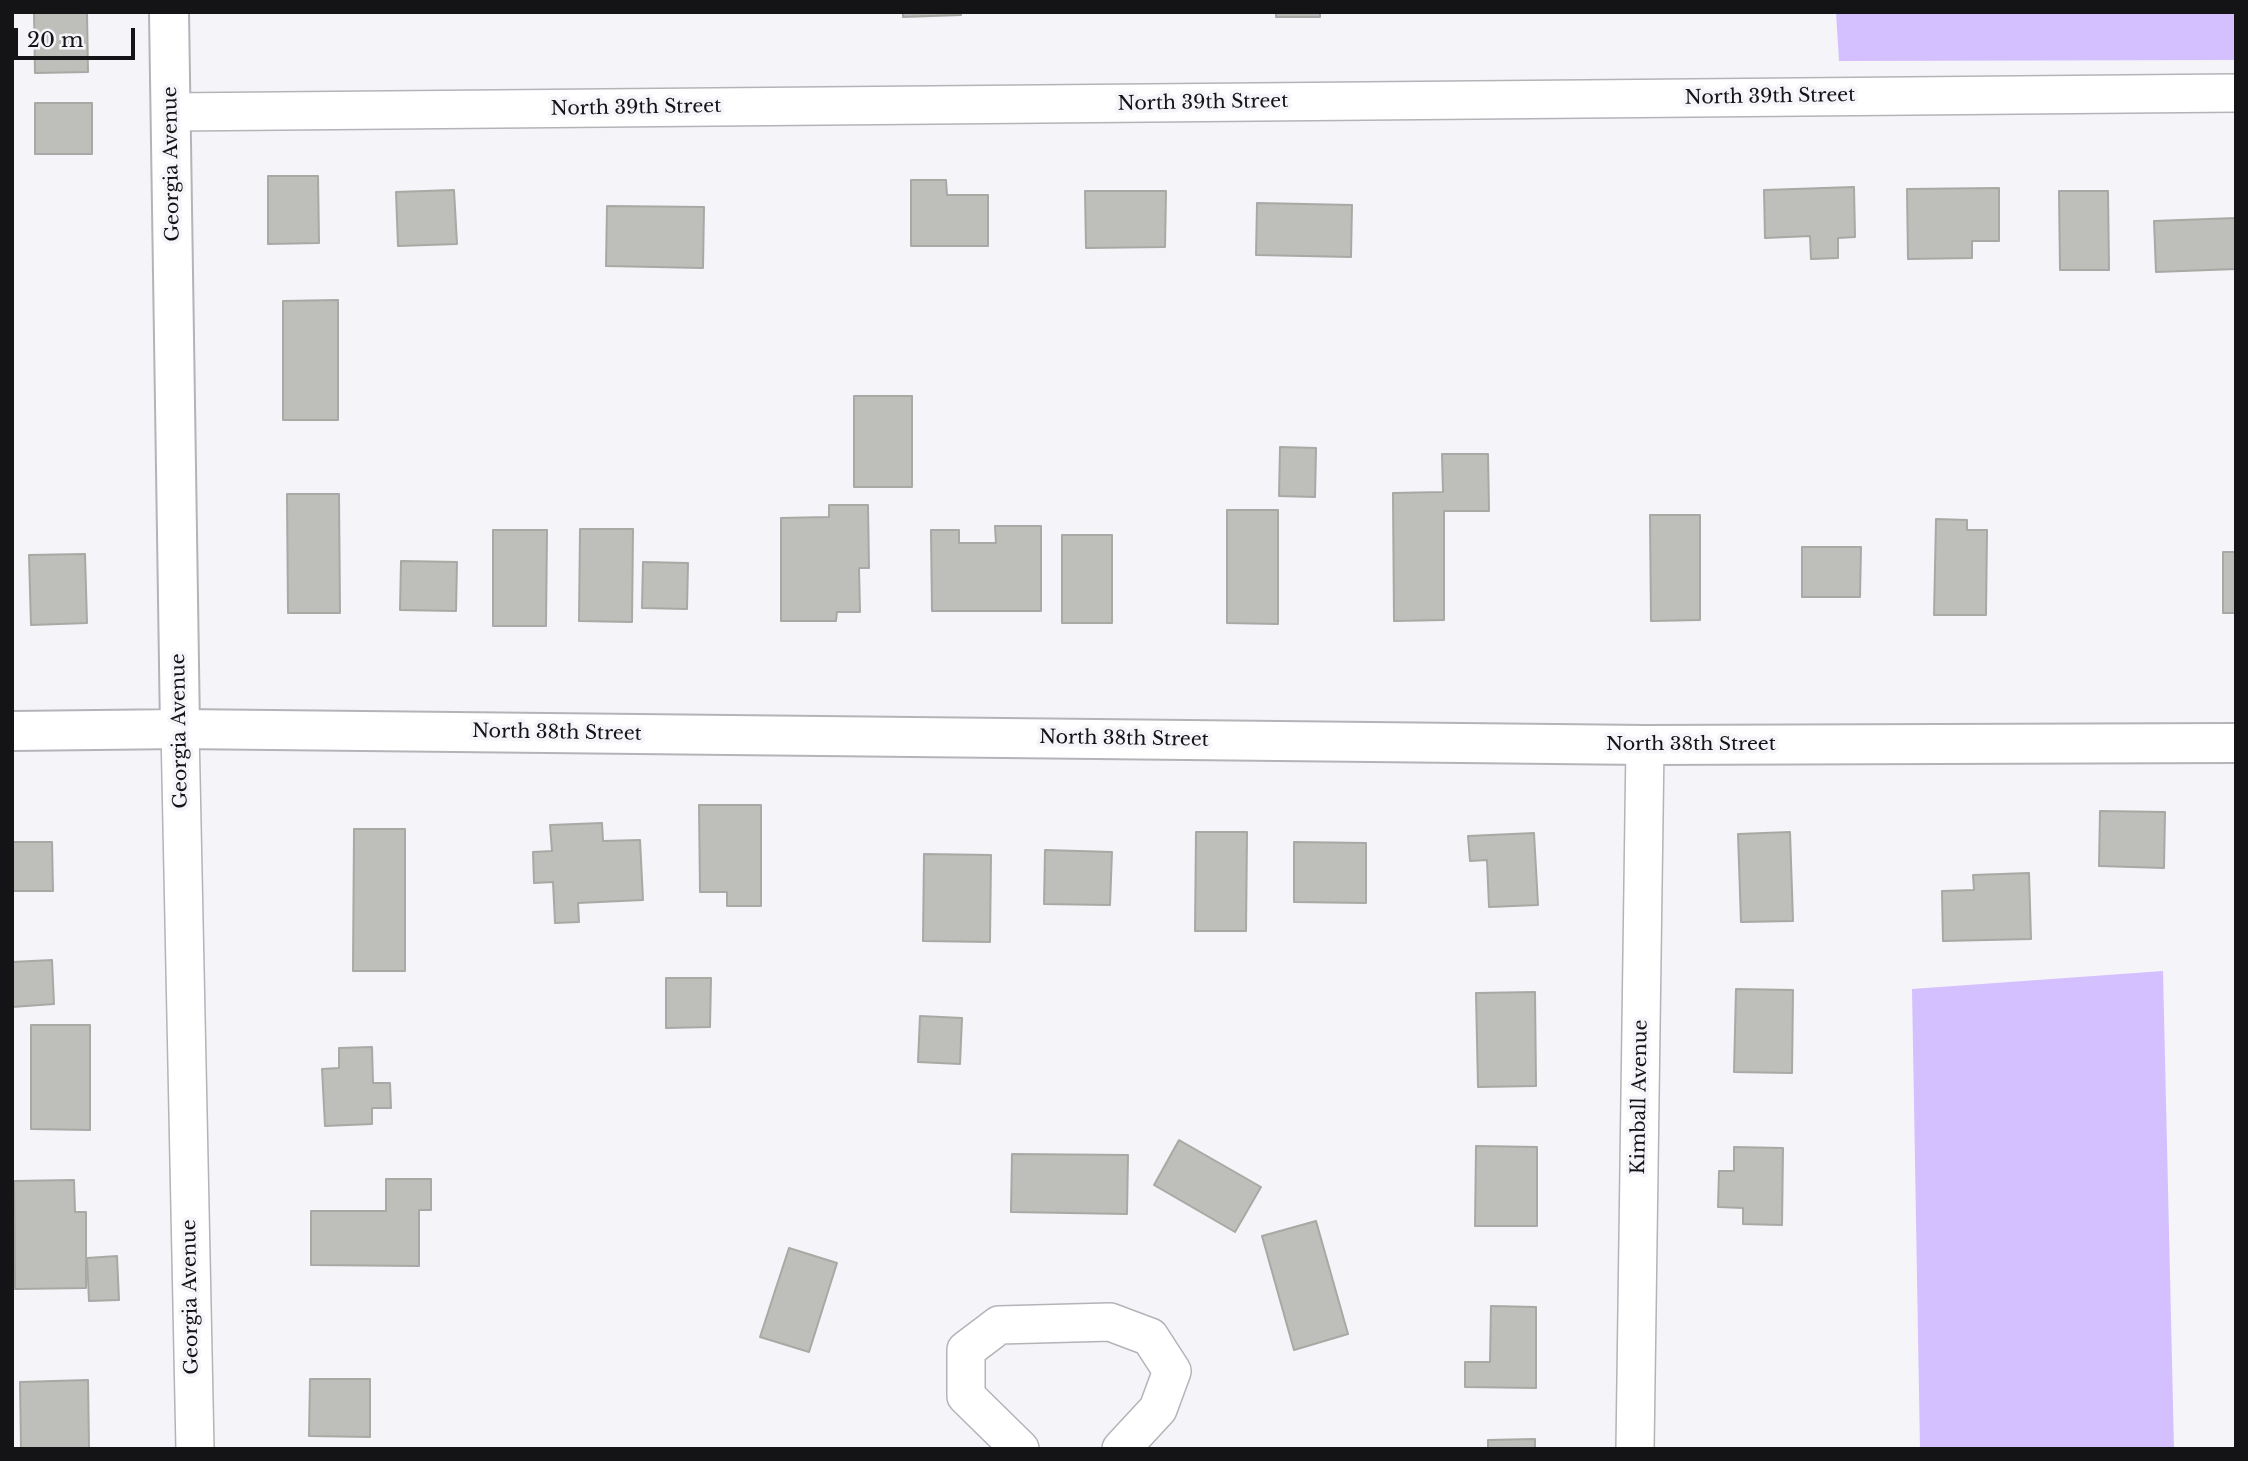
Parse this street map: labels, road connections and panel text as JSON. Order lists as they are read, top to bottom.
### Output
{
  "streets": {
    "street": [
      "North 39th Street",
      "Georgia Avenue",
      "North 38th Street",
      "Kimball Avenue"
    ]
  },
  "crossings": [
    ["North 39th Street", "Georgia Avenue"],
    ["Georgia Avenue", "North 38th Street"],
    ["North 38th Street", "Kimball Avenue"]
  ],
  "scale_bar": "20 m"
}
